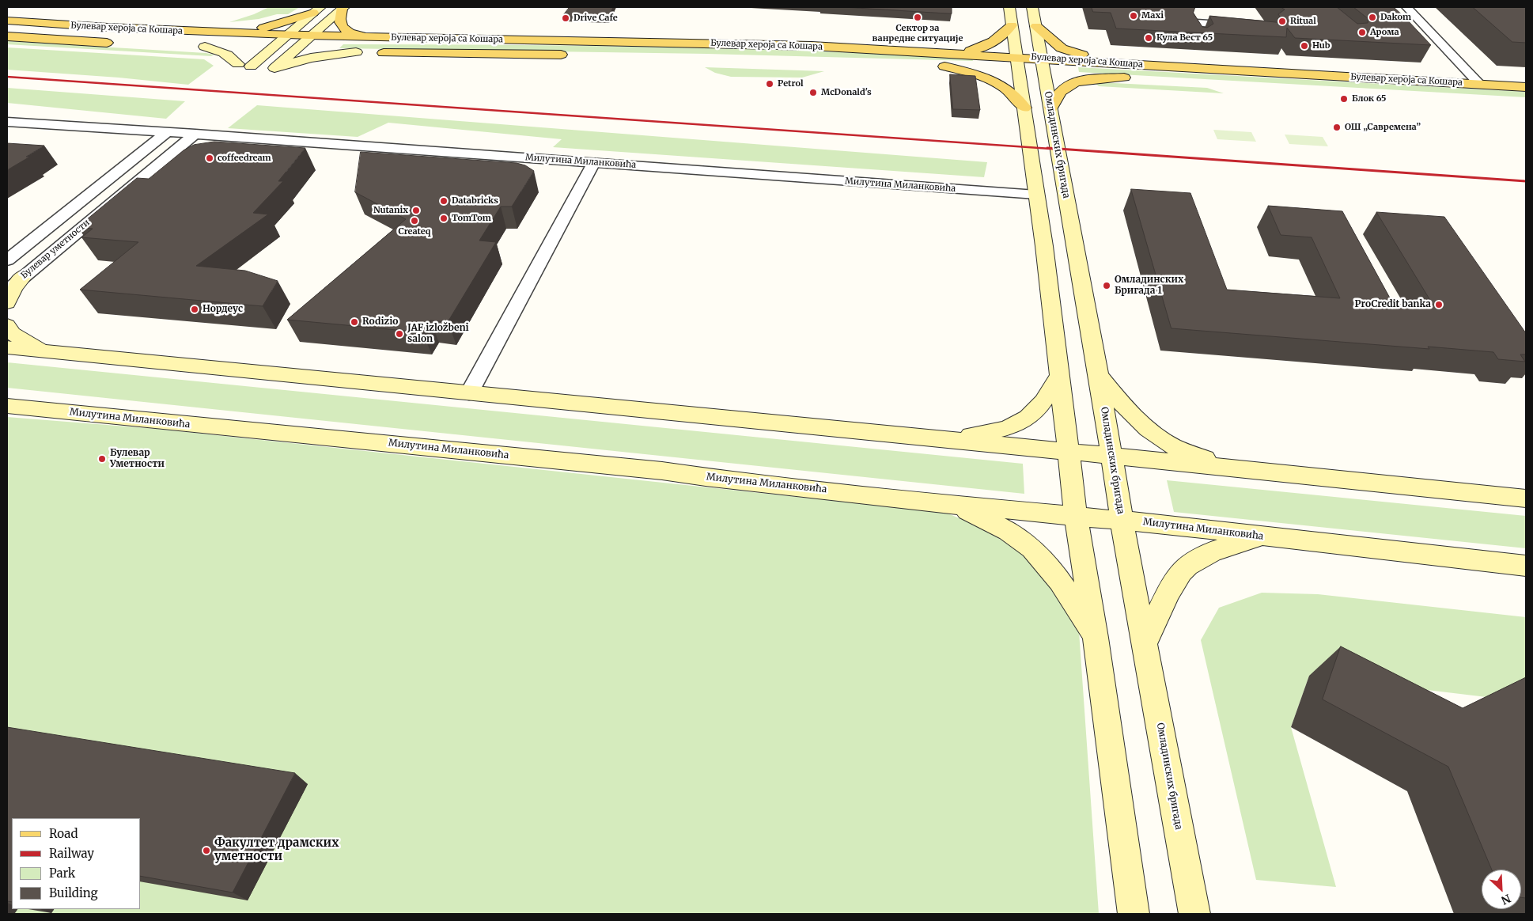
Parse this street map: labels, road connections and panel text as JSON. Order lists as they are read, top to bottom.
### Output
{
  "streets": {
    "main road": ["Булевар хероја са Кошара"],
    "street": ["Омладинских бригада", "Милутина Миланковића", "Булевар уметности"]
  },
  "crossings": [
    ["Булевар хероја са Кошара", "Омладинских бригада"],
    ["Омладинских бригада", "Милутина Миланковића"],
    ["Милутина Миланковића", "Булевар уметности"]
  ],
  "places": [
    "Maxi",
    "Сектор за ванредне ситуације",
    "Dakom",
    "Drive Cafe",
    "Ritual",
    "Арома",
    "Кула Вест 65",
    "Hub",
    "Petrol",
    "McDonald's",
    "Блок 65",
    "ОШ „Савремена”",
    "coffeedream",
    "Databricks",
    "Nutanix",
    "TomTom",
    "Createq",
    "Омладинских Бригада 1",
    "ProCredit banka",
    "Нордеус",
    "Rodizio",
    "JAF izložbeni salon",
    "Булевар Уметности",
    "Факултет драмских уметности"
  ],
  "legend": [
    "Road",
    "Railway",
    "Park",
    "Building"
  ],
  "north": "bottom right"
}
